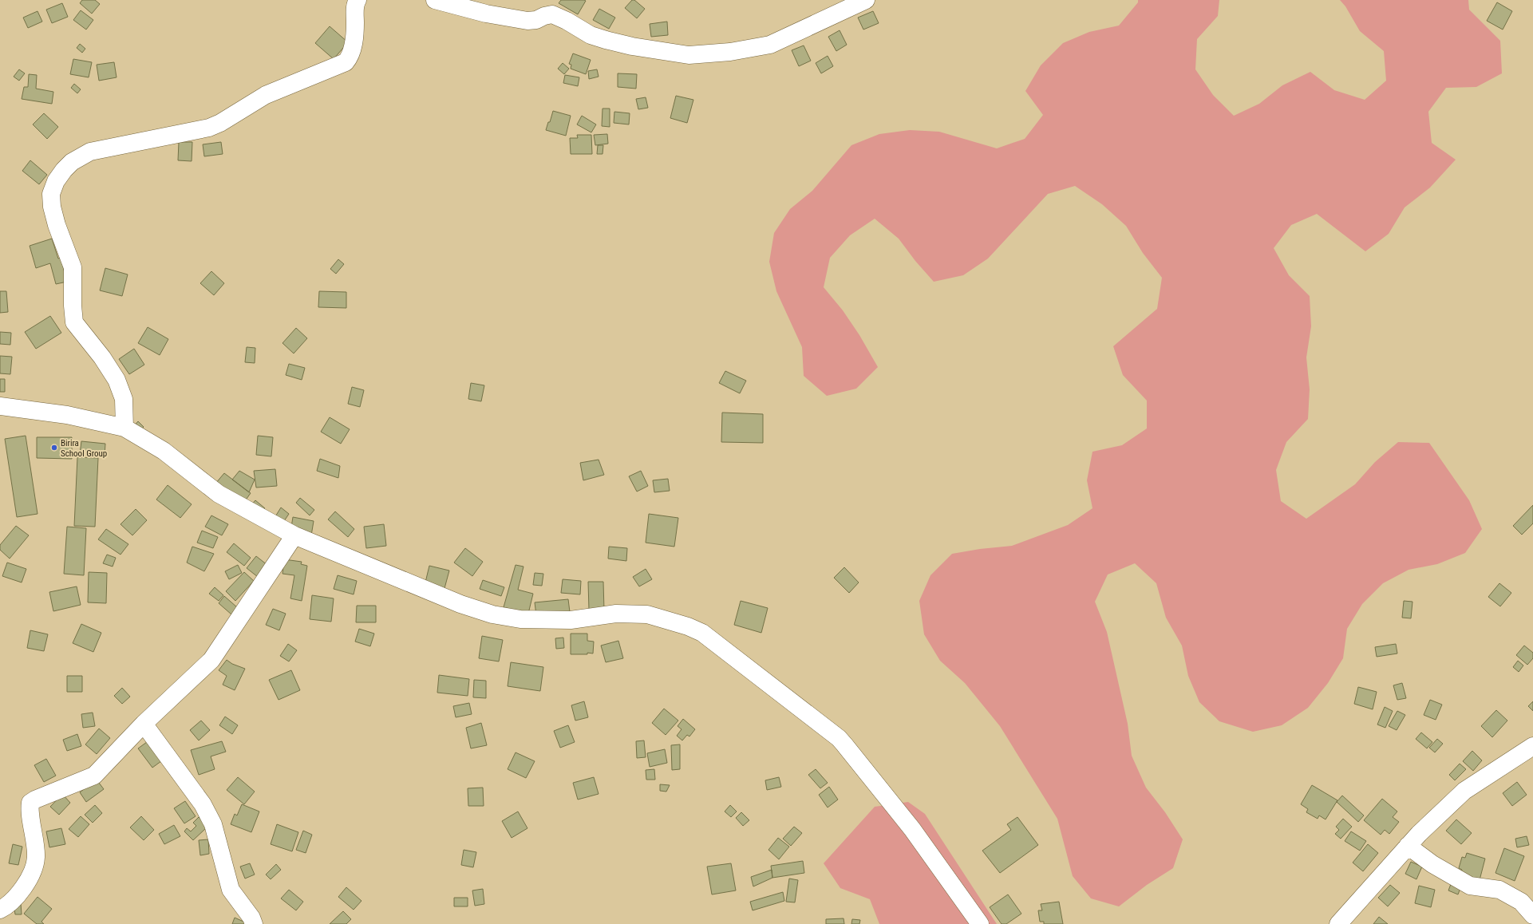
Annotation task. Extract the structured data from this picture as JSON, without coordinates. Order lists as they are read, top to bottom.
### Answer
{
  "places": ["Birira School Group"]
}
